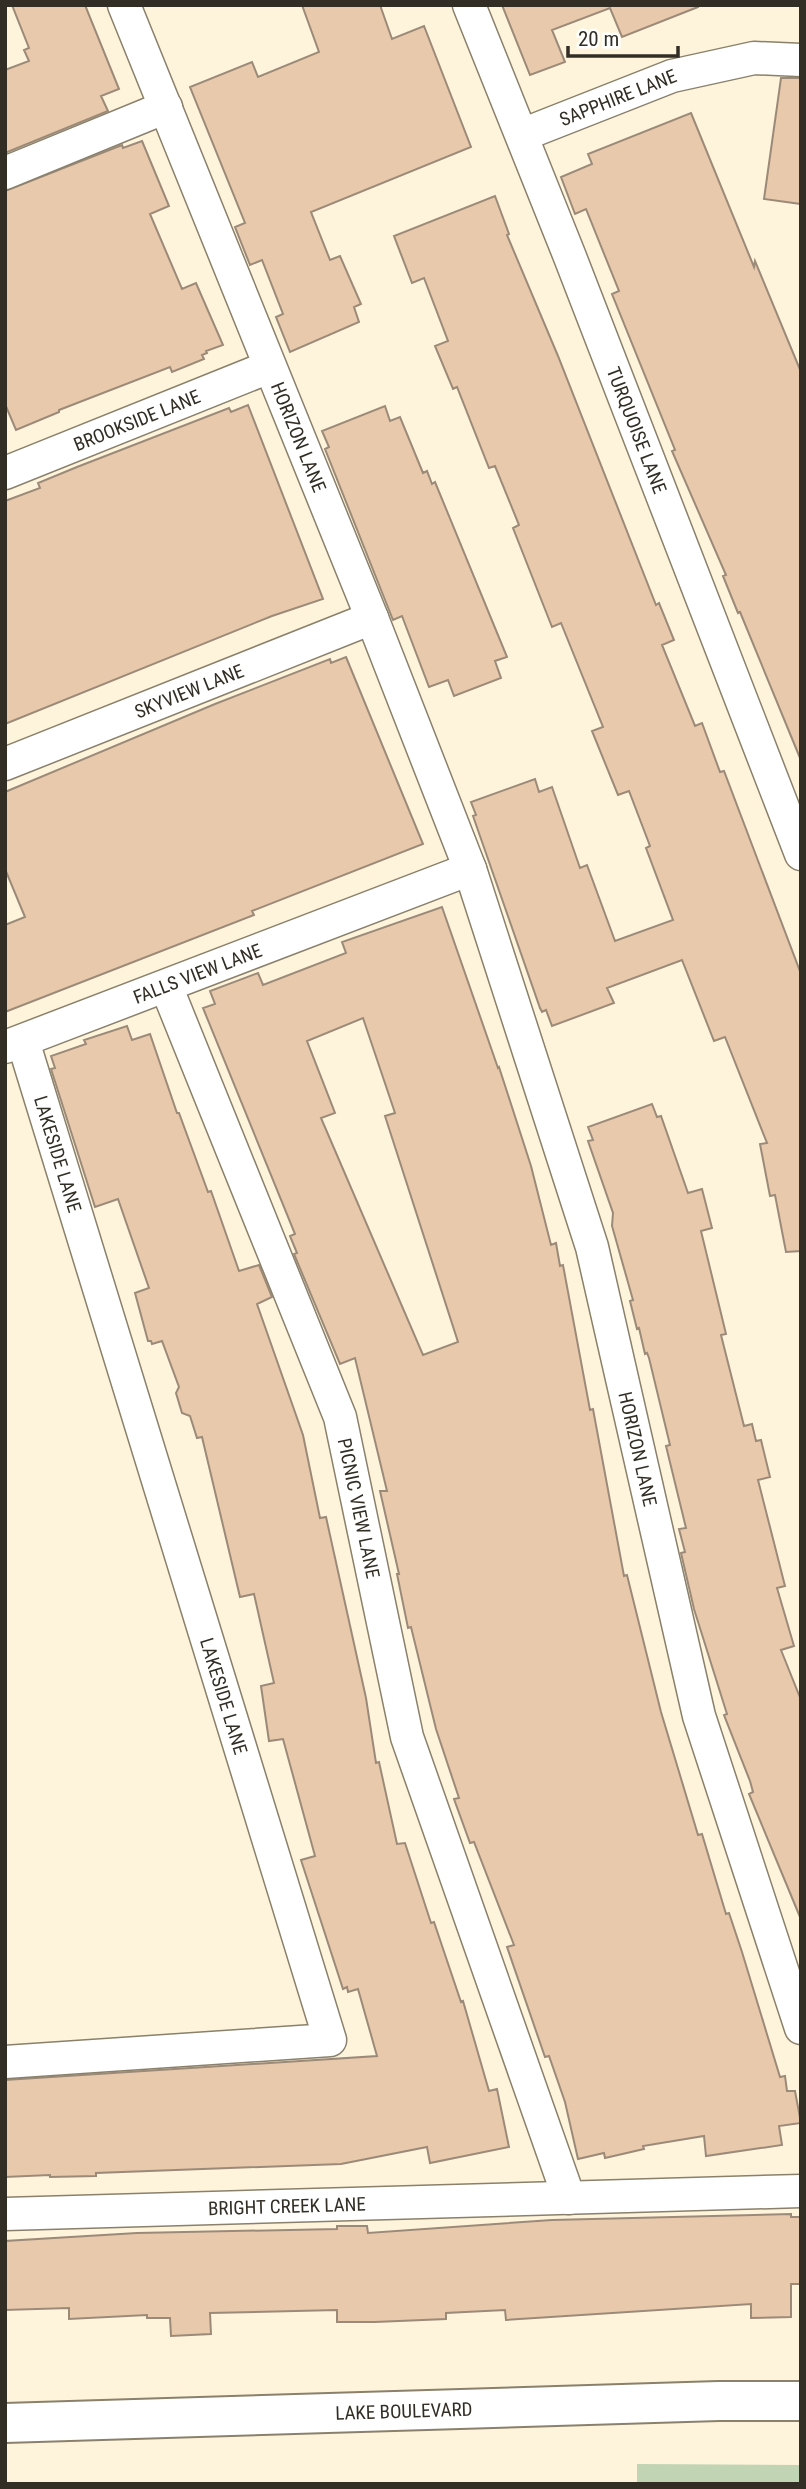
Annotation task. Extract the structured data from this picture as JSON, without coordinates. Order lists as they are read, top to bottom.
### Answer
{
  "streets": {
    "main road": ["LAKE BOULEVARD"],
    "street": [
      "SAPPHIRE LANE",
      "BROOKSIDE LANE",
      "TURQUOISE LANE",
      "HORIZON LANE",
      "SKYVIEW LANE",
      "FALLS VIEW LANE",
      "LAKESIDE LANE",
      "PICNIC VIEW LANE",
      "BRIGHT CREEK LANE"
    ]
  },
  "crossings": [
    ["SAPPHIRE LANE", "TURQUOISE LANE"],
    ["BROOKSIDE LANE", "HORIZON LANE"],
    ["HORIZON LANE", "SKYVIEW LANE"],
    ["HORIZON LANE", "FALLS VIEW LANE"],
    ["FALLS VIEW LANE", "LAKESIDE LANE"],
    ["FALLS VIEW LANE", "PICNIC VIEW LANE"],
    ["PICNIC VIEW LANE", "BRIGHT CREEK LANE"]
  ],
  "scale_bar": "20 m"
}
